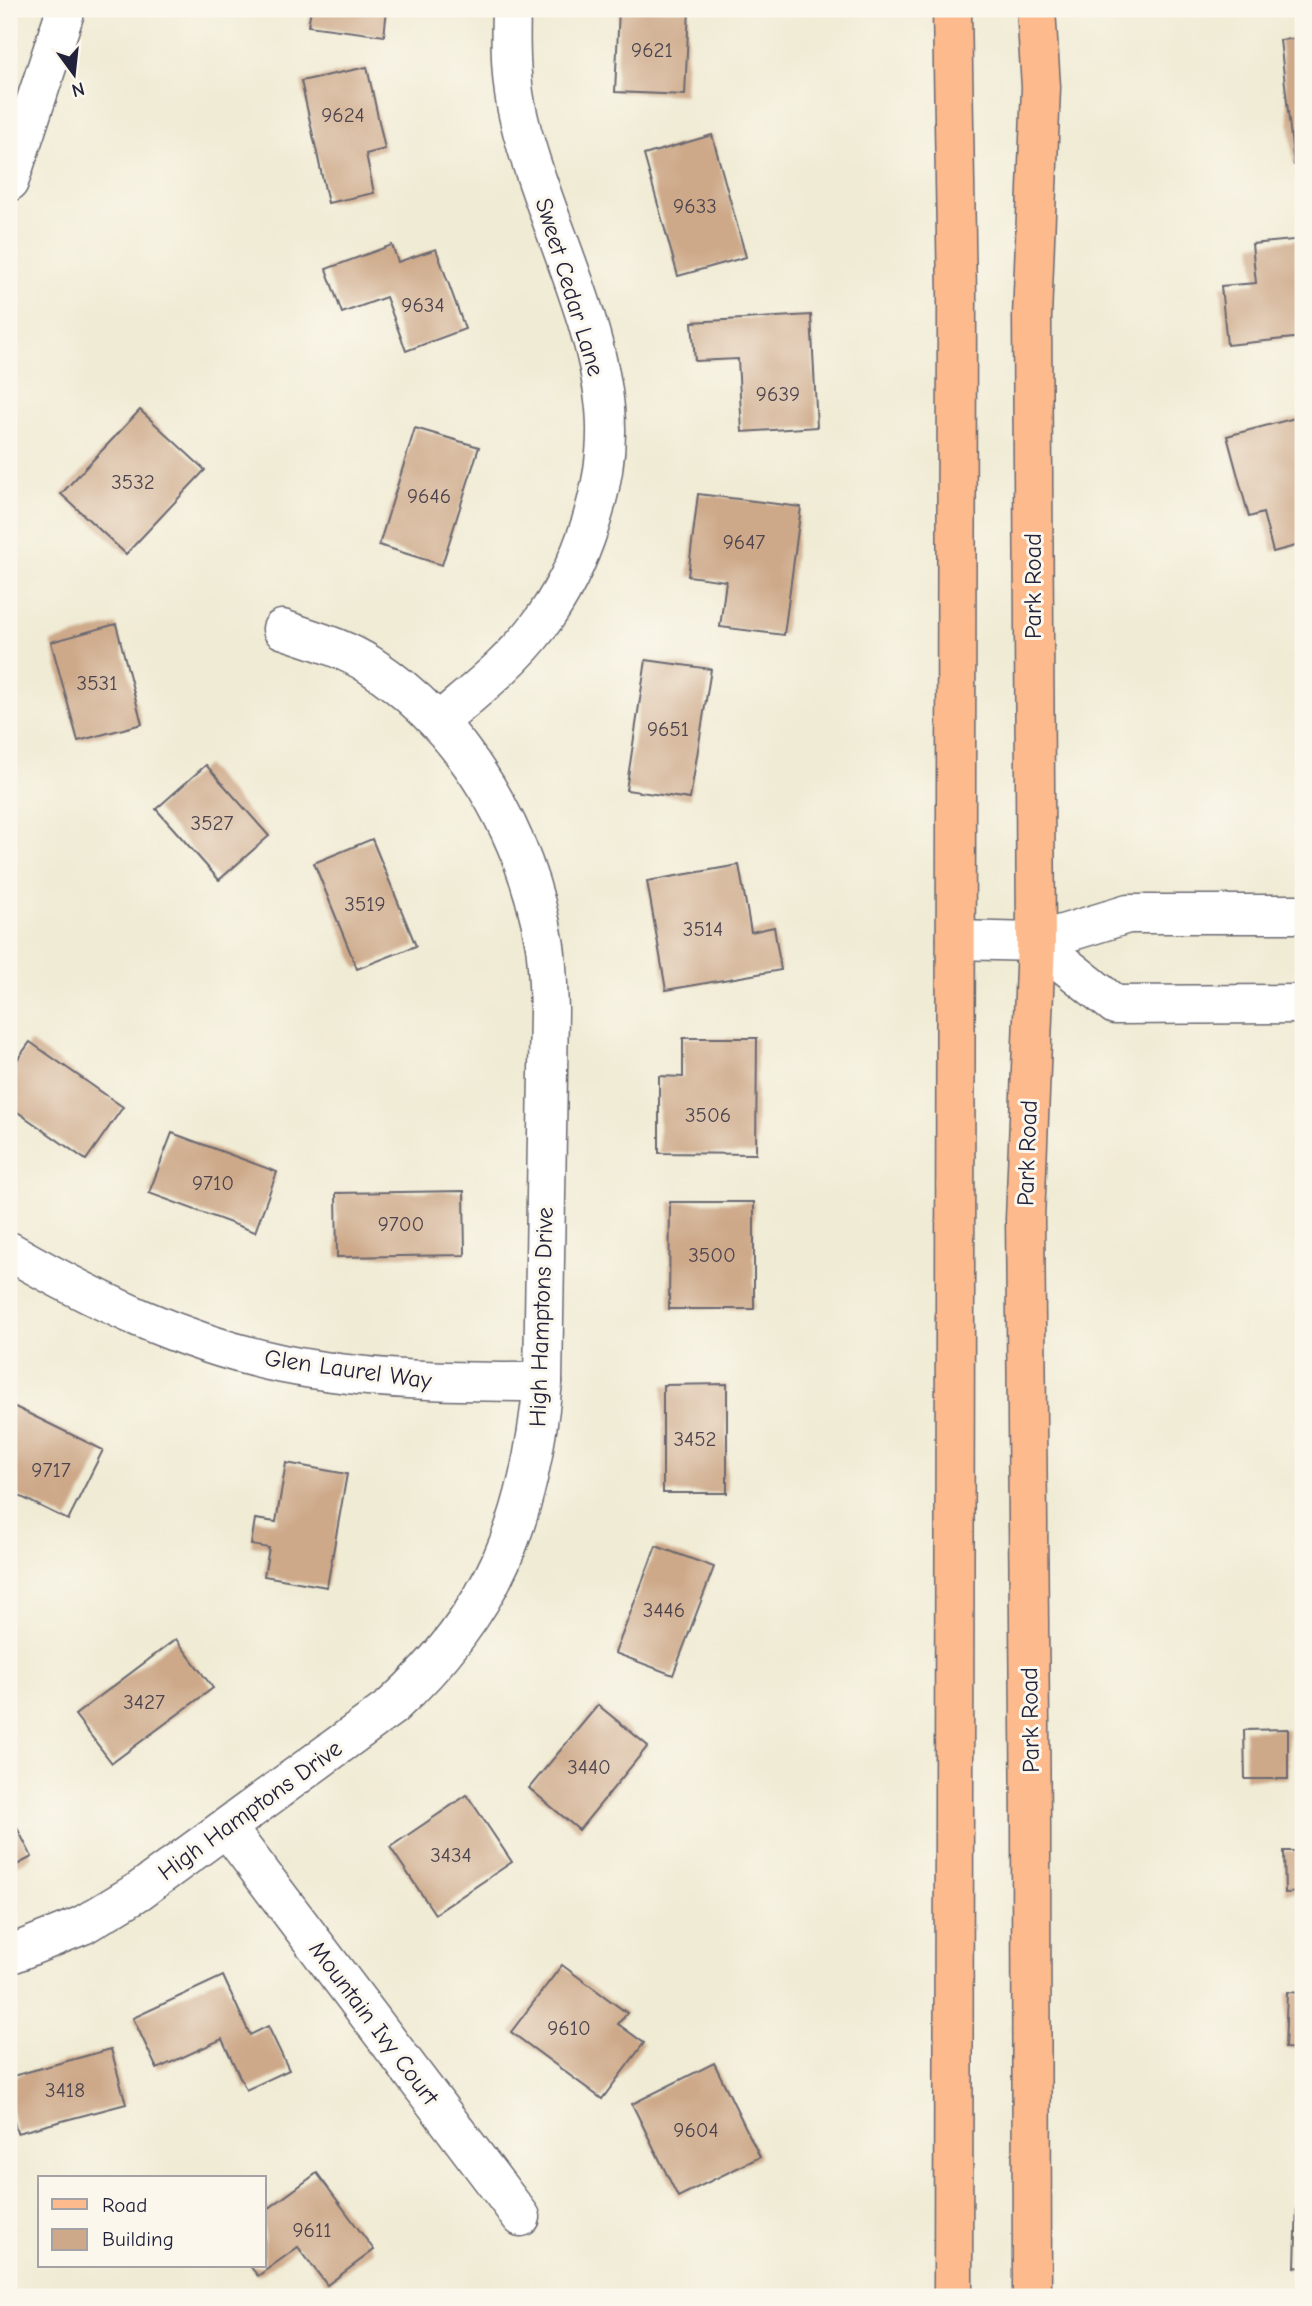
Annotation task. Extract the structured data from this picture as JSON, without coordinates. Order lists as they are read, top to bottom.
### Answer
{
  "streets": {
    "main road": ["Park Road"],
    "street": [
      "Sweet Cedar Lane",
      "High Hamptons Drive",
      "Glen Laurel Way",
      "Mountain Ivy Court"
    ]
  },
  "crossings": [
    ["Sweet Cedar Lane", "High Hamptons Drive"],
    ["High Hamptons Drive", "Glen Laurel Way"],
    ["High Hamptons Drive", "Mountain Ivy Court"]
  ],
  "house_numbers": [
    "9621",
    "9624",
    "9633",
    "9634",
    "9639",
    "3532",
    "9646",
    "9647",
    "3531",
    "9651",
    "3527",
    "3519",
    "3514",
    "3506",
    "9710",
    "9700",
    "3500",
    "3452",
    "9717",
    "3446",
    "3427",
    "3440",
    "3434",
    "9610",
    "3418",
    "9604",
    "9611"
  ],
  "legend": ["Road", "Building"],
  "north": "bottom"
}
